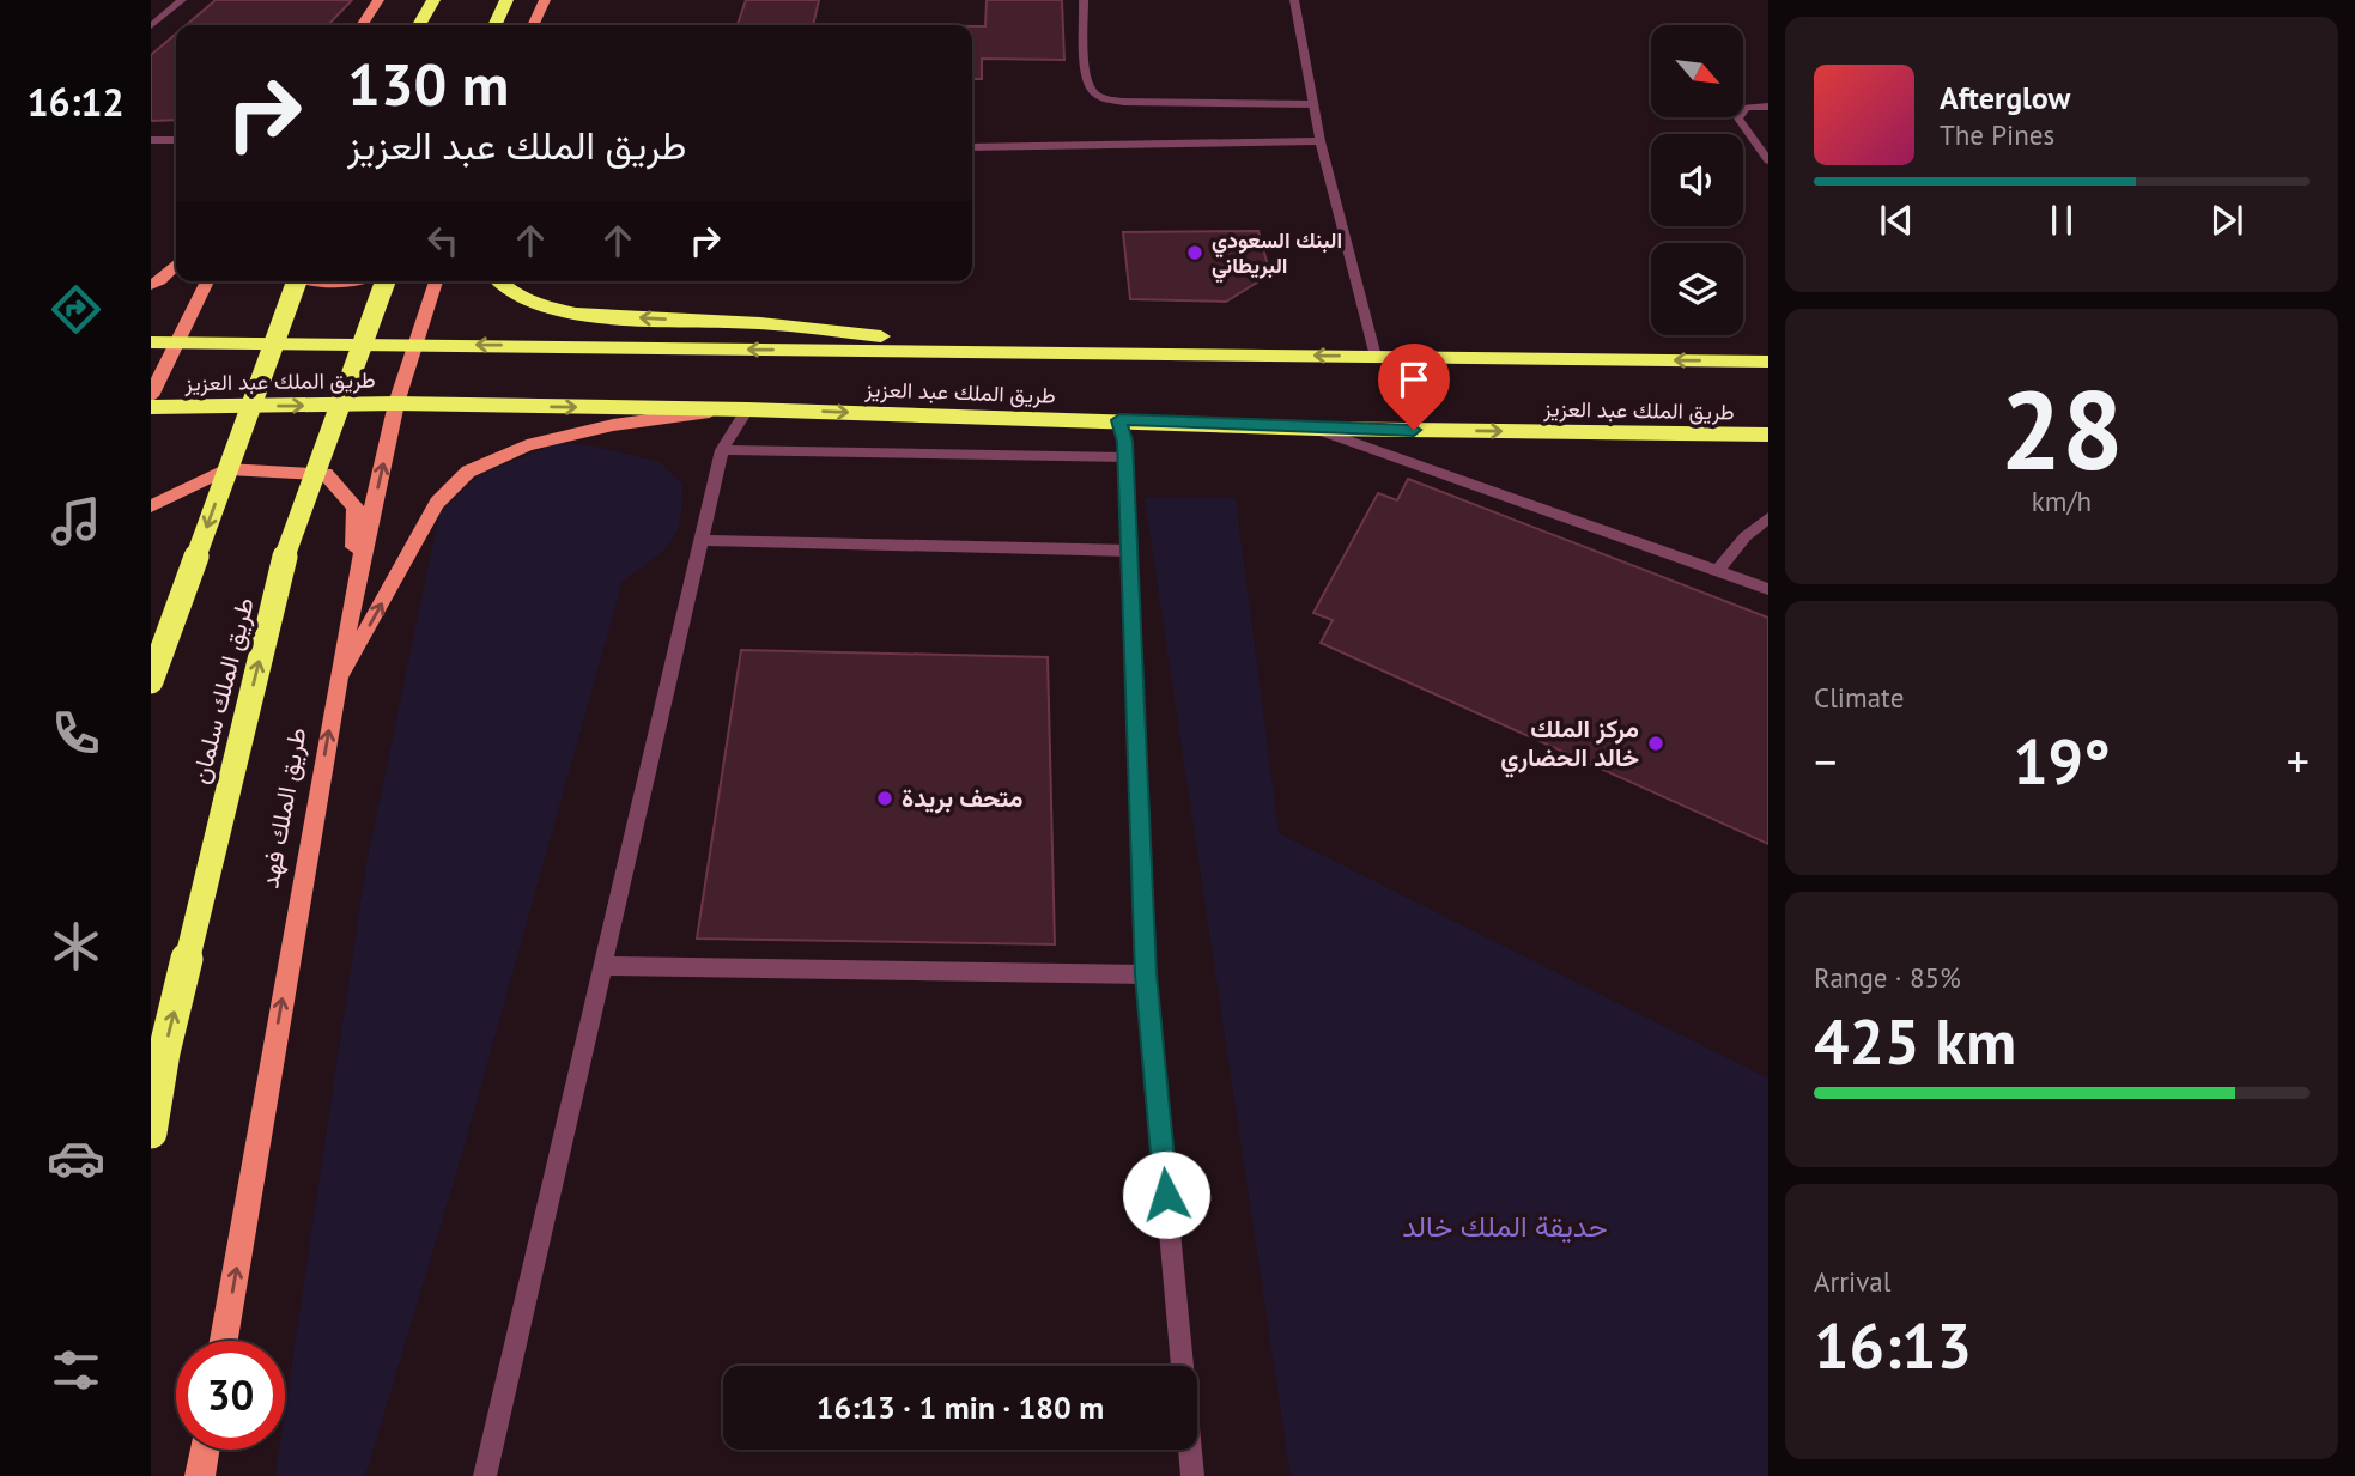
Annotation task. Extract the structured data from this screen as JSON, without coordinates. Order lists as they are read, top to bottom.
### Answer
{
  "streets": {
    "highway": ["طريق الملك عبد العزيز", "طريق الملك سلمان"],
    "main road": ["طريق الملك فهد"]
  },
  "crossings": [
    ["طريق الملك عبد العزيز", "طريق الملك فهد"]
  ],
  "one_way": ["طريق الملك فهد"],
  "parks": ["حديقة الملك خالد"],
  "places": ["البنك السعودي البريطاني", "مركز الملك خالد الحضاري", "متحف بريدة"],
  "north": "bottom right",
  "page": {
    "tabs": "16:12",
    "turn": ["130 m", "طريق الملك عبد العزيز"],
    "song": ["Afterglow", "The Pines"],
    "tile": [
      ["28", "km/h"],
      "Climate",
      ["Range · 85%", "425 km"],
      ["Arrival", "16:13"]
    ],
    "heat": ["−", "19°", "+"],
    "limit": "30",
    "trip": "16:13 · 1 min · 180 m"
  }
}
